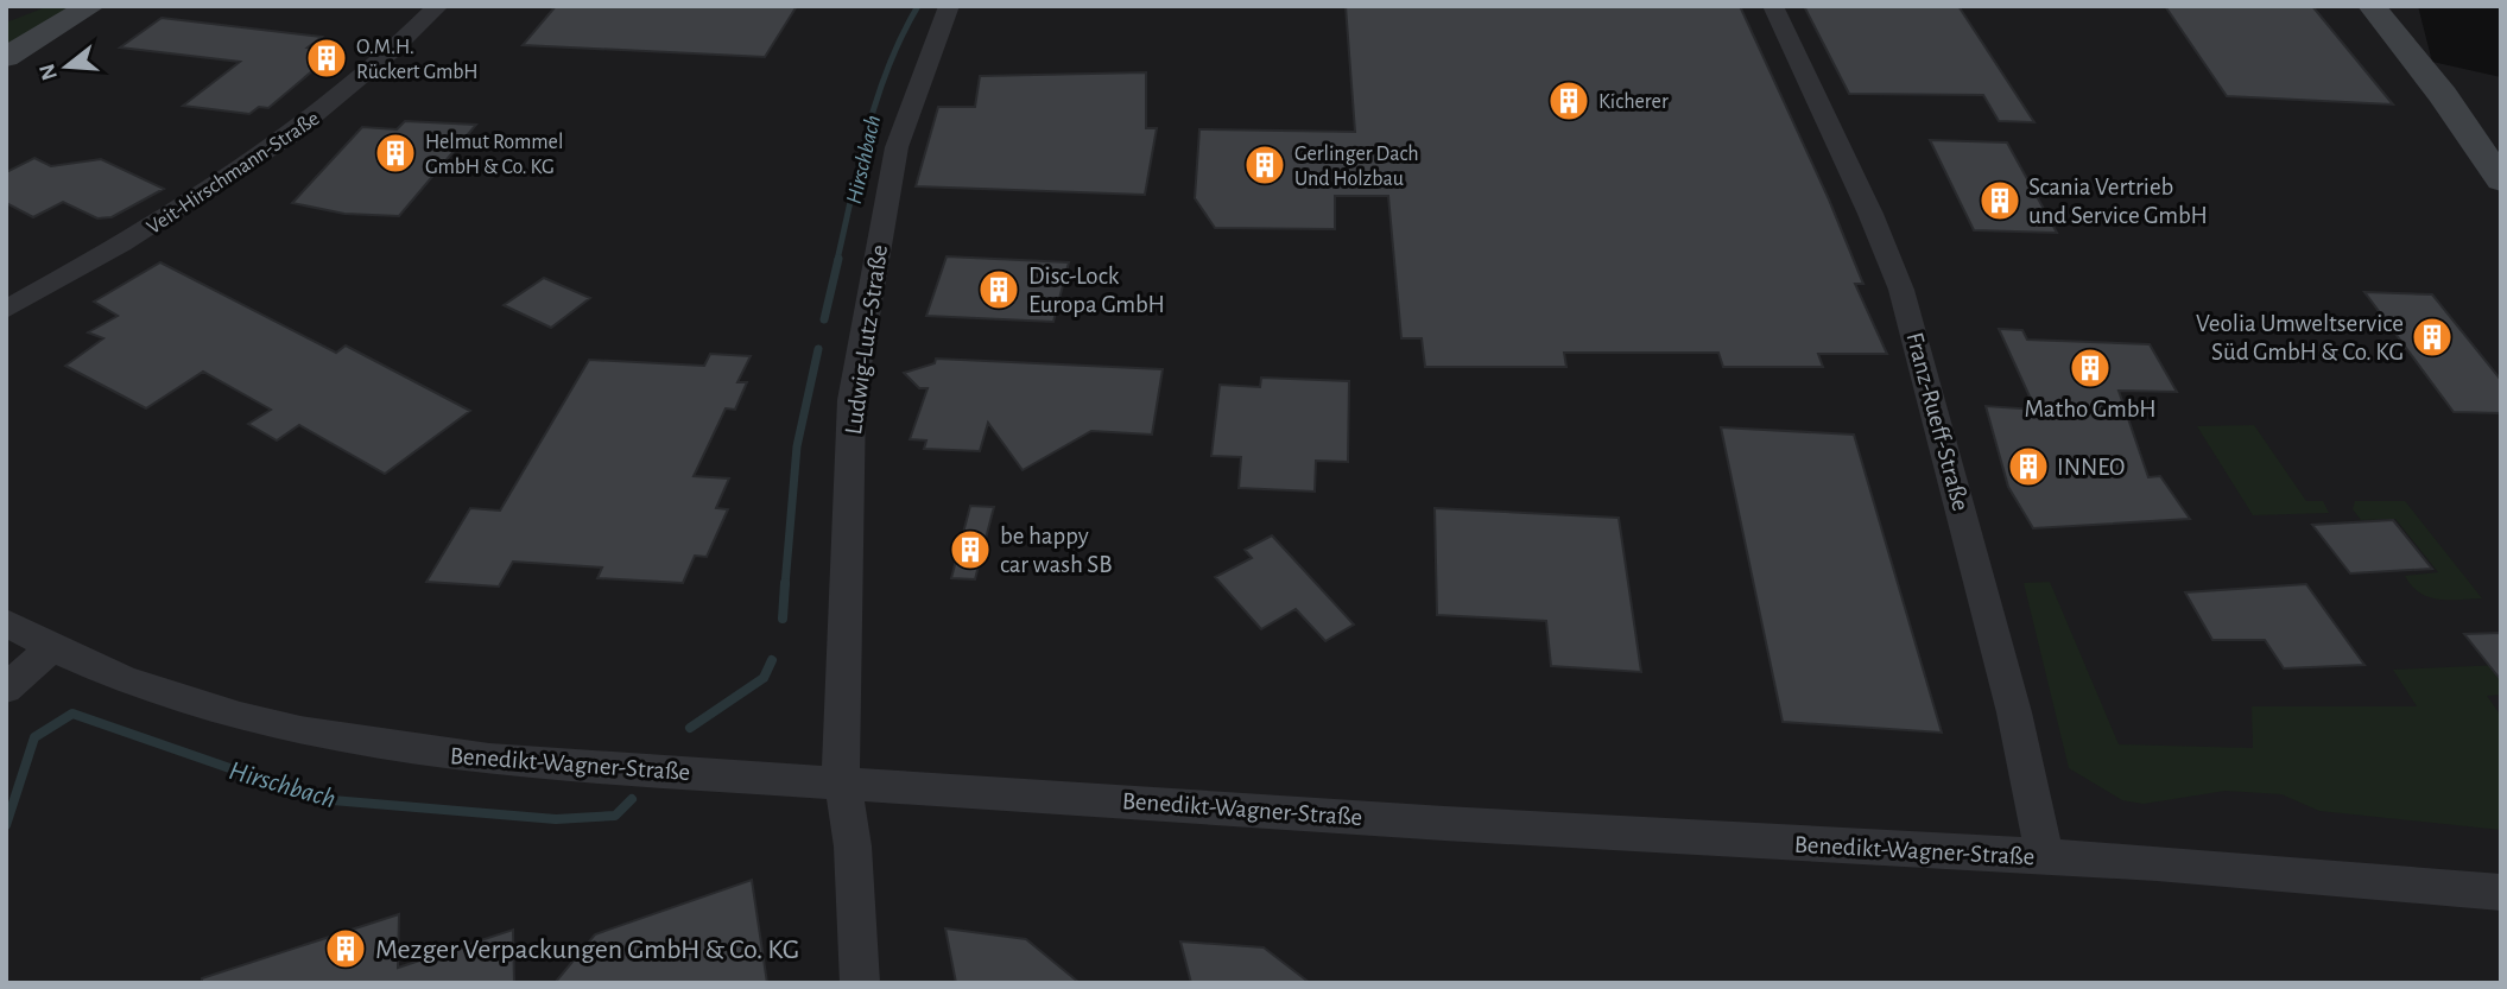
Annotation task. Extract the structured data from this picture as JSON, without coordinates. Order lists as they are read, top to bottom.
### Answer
{
  "streets": {
    "street": [
      "Veit-Hirschmann-Straße",
      "Ludwig-Lutz-Straße",
      "Franz-Rueff-Straße",
      "Benedikt-Wagner-Straße"
    ]
  },
  "crossings": [
    ["Ludwig-Lutz-Straße", "Benedikt-Wagner-Straße"],
    ["Franz-Rueff-Straße", "Benedikt-Wagner-Straße"]
  ],
  "water": ["Hirschbach"],
  "places": {
    "building": [
      "O.M.H. Rückert GmbH",
      "Kicherer",
      "Helmut Rommel GmbH & Co. KG",
      "Gerlinger Dach Und Holzbau",
      "Scania Vertrieb und Service GmbH",
      "Disc-Lock Europa GmbH",
      "Veolia Umweltservice Süd GmbH & Co. KG",
      "Matho GmbH",
      "INNEO",
      "be happy car wash SB",
      "Mezger Verpackungen GmbH & Co. KG"
    ]
  },
  "north": "left"
}
